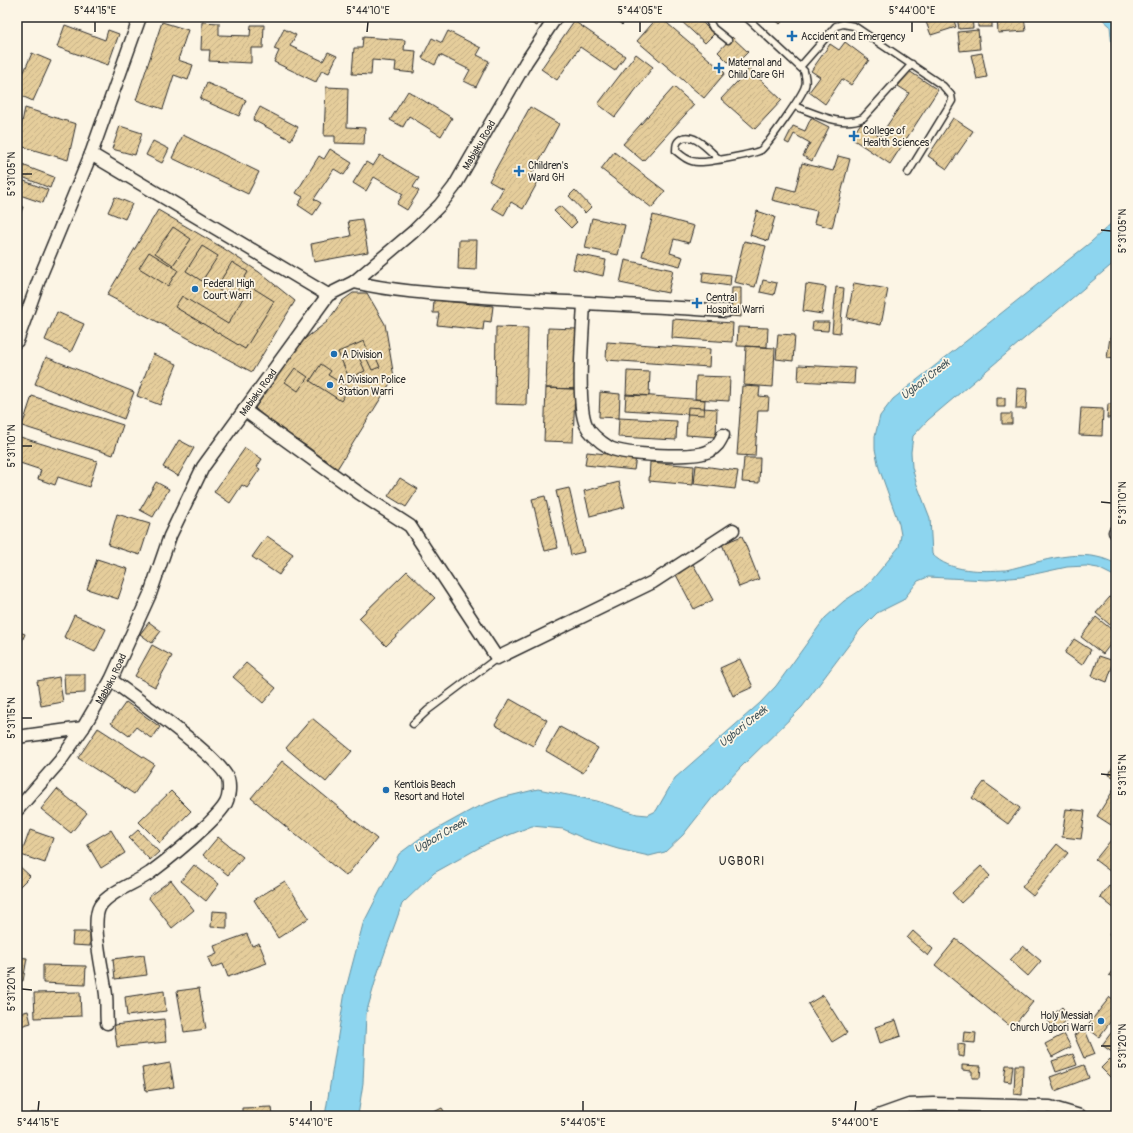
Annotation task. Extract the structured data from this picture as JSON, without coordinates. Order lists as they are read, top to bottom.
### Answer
{
  "streets": {
    "street": ["Mabiaku Road"]
  },
  "districts": ["UGBORI"],
  "water": ["Ugbori Creek"],
  "places": {
    "health": [
      "Accident and Emergency",
      "Maternal and Child Care GH",
      "College of Health Sciences",
      "Children's Ward GH",
      "Central Hospital Warri"
    ],
    "other": [
      "Federal High Court Warri",
      "A Division",
      "A Division Police Station Warri",
      "Kentlois Beach Resort and Hotel",
      "Holy Messiah Church Ugbori Warri"
    ]
  },
  "coordinates": [
    "5°44'15\"E",
    "5°44'10\"E",
    "5°44'05\"E",
    "5°44'00\"E",
    "5°31'05\"N",
    "5°31'10\"N",
    "5°31'15\"N",
    "5°31'20\"N"
  ]
}
